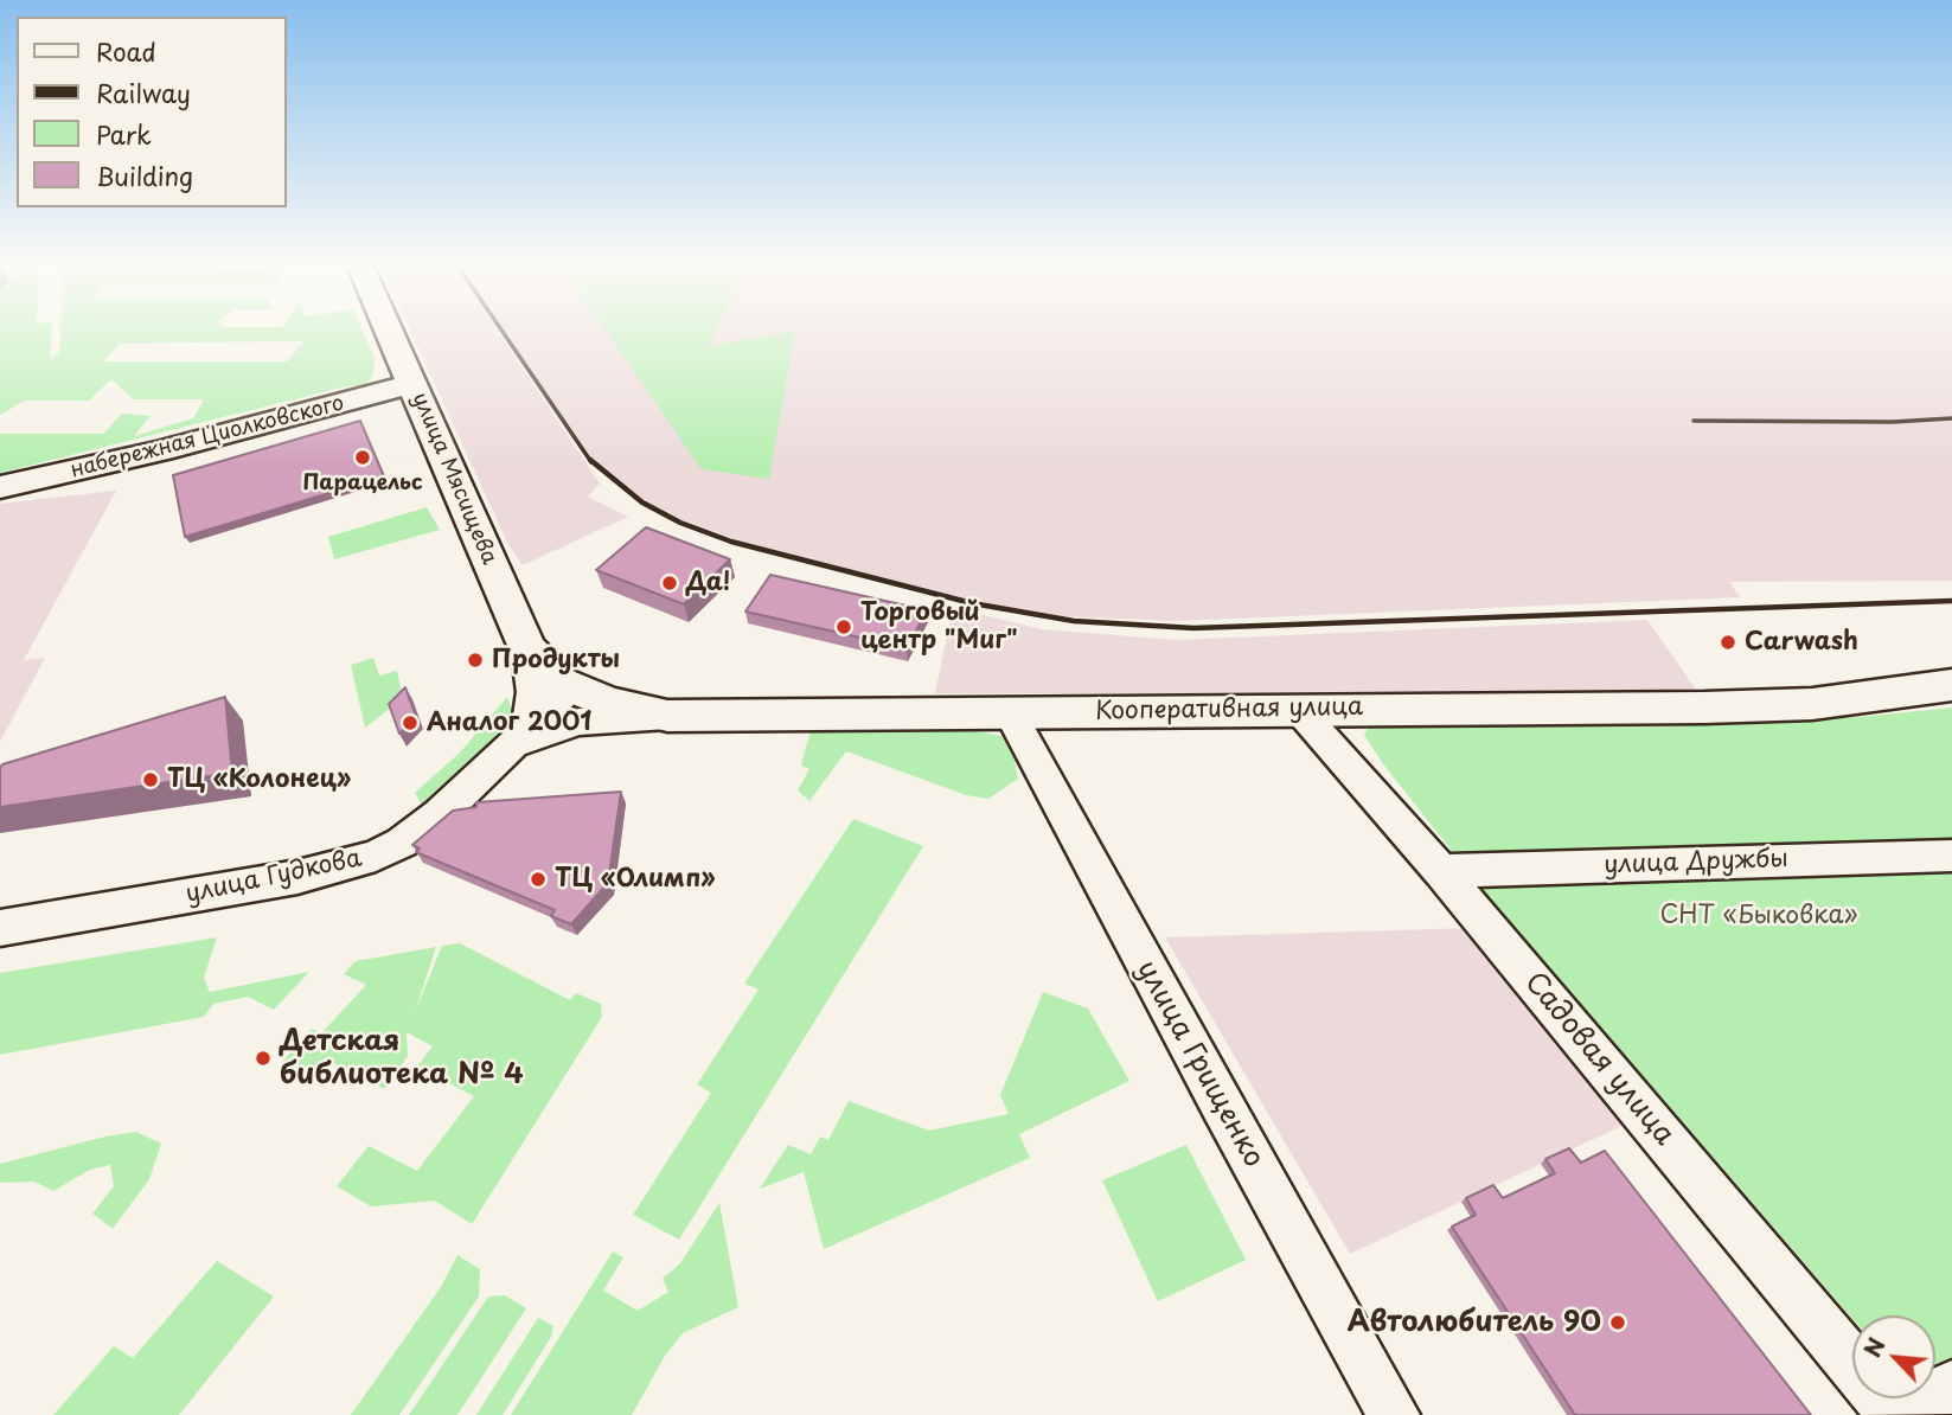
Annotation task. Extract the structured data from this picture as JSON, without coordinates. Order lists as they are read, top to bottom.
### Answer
{
  "streets": {
    "main road": ["набережная Циолковского", "улица Мясищева", "Кооперативная улица"],
    "street": [
      "улица Дружбы",
      "улица Гудкова",
      "Садовая улица",
      "улица Грищенко"
    ]
  },
  "crossings": [
    ["набережная Циолковского", "улица Мясищева"],
    ["улица Мясищева", "Кооперативная улица"],
    ["улица Мясищева", "улица Гудкова"],
    ["Кооперативная улица", "улица Гудкова"],
    ["Кооперативная улица", "Садовая улица"],
    ["Кооперативная улица", "улица Грищенко"],
    ["улица Дружбы", "Садовая улица"]
  ],
  "parks": ["СНТ «Быковка»"],
  "places": [
    "Парацельс",
    "Да!",
    "Торговый центр \"Миг\"",
    "Carwash",
    "Продукты",
    "Аналог 2001",
    "ТЦ «Колонец»",
    "ТЦ «Олимп»",
    "Детская библиотека № 4",
    "Автолюбитель 90"
  ],
  "legend": [
    "Road",
    "Railway",
    "Park",
    "Building"
  ],
  "north": "top left"
}
